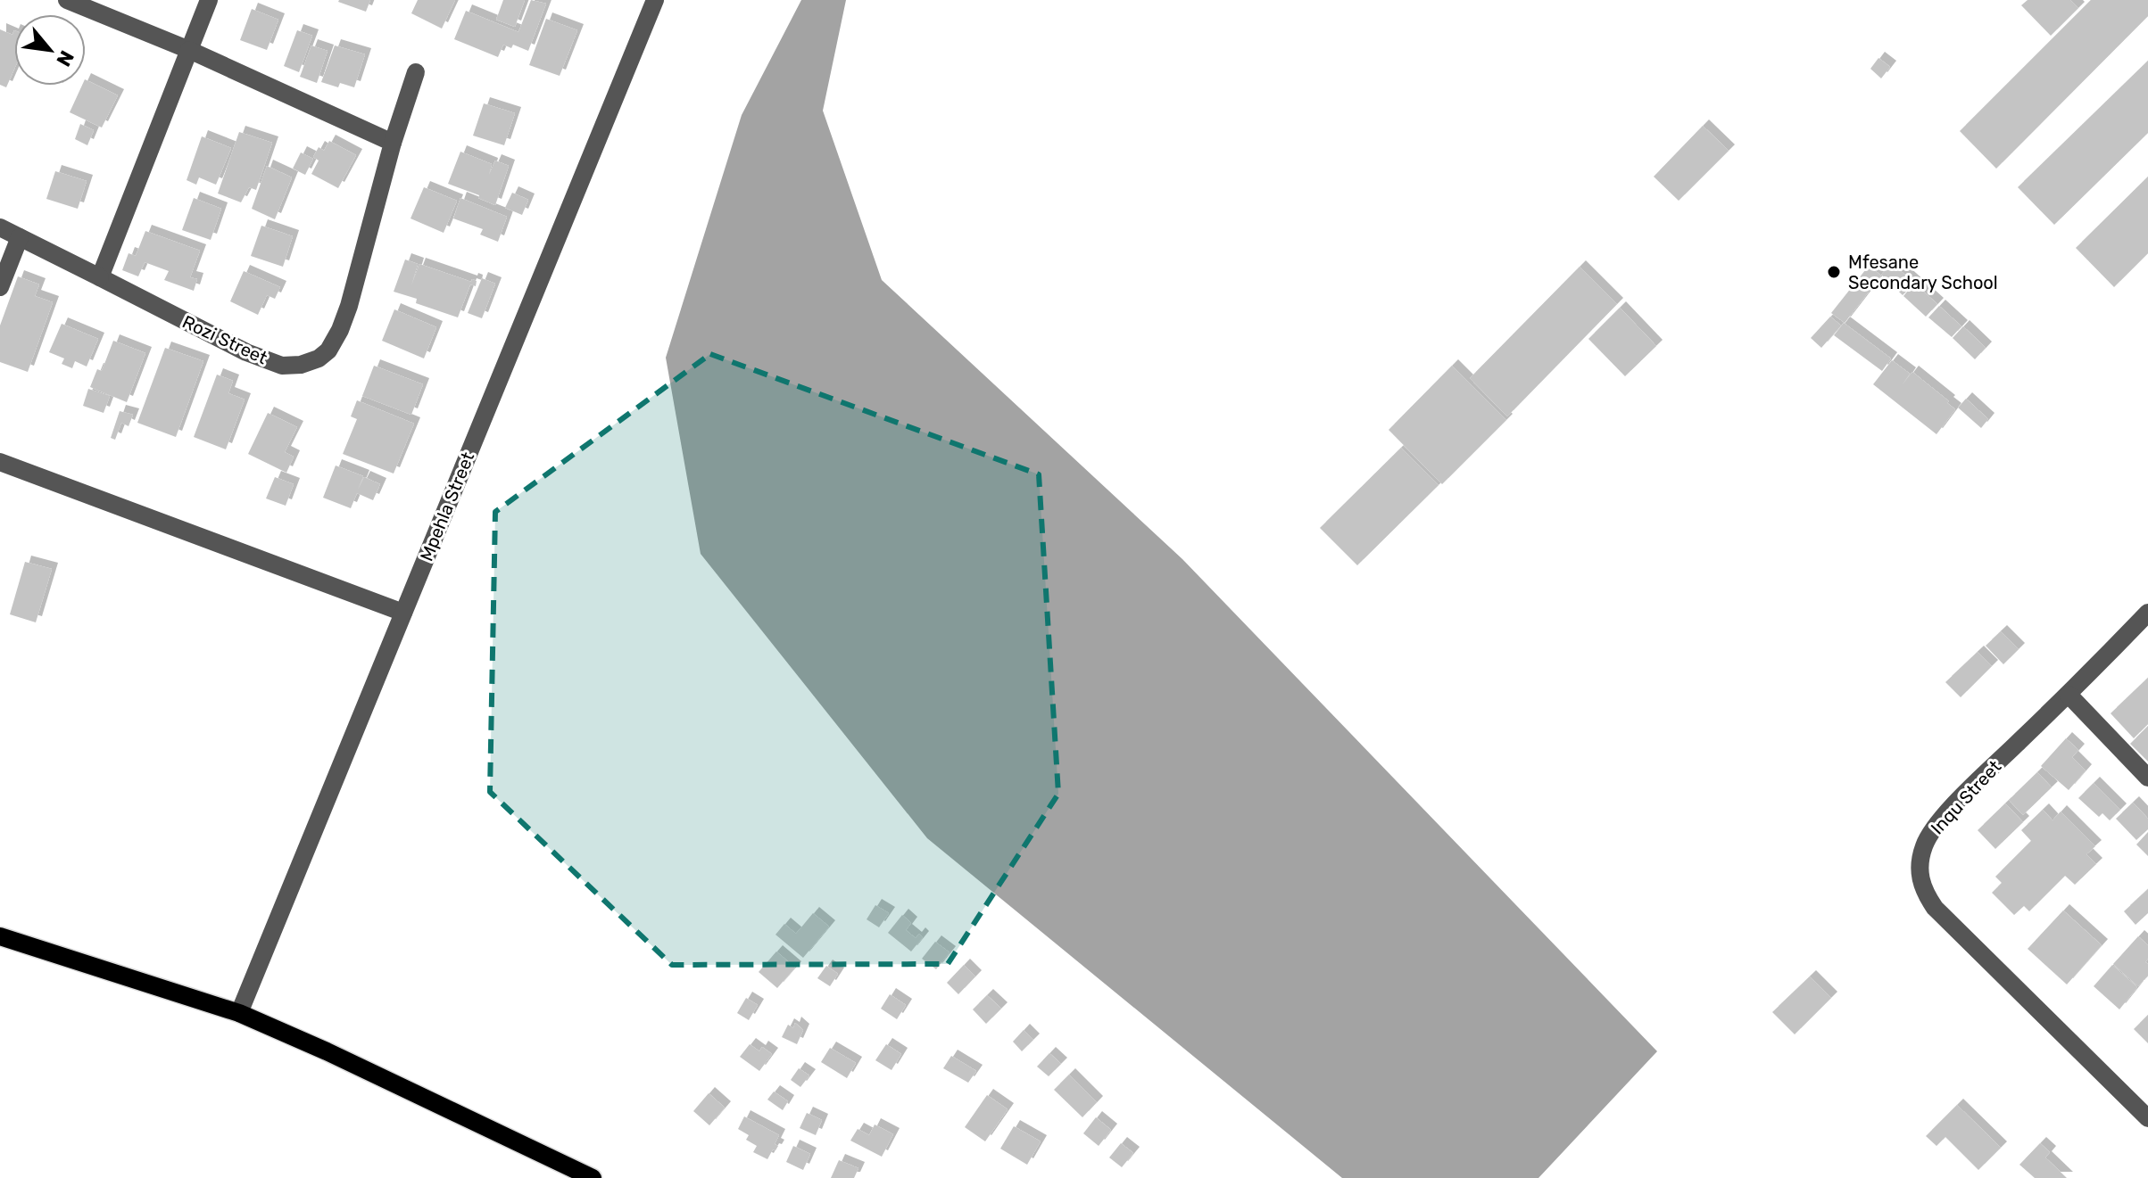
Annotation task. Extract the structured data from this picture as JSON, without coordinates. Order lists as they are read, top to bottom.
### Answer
{
  "streets": {
    "street": ["Rozi Street", "Mpehla Street", "Inqu Street"]
  },
  "places": ["Mfesane Secondary School"],
  "north": "bottom right"
}
